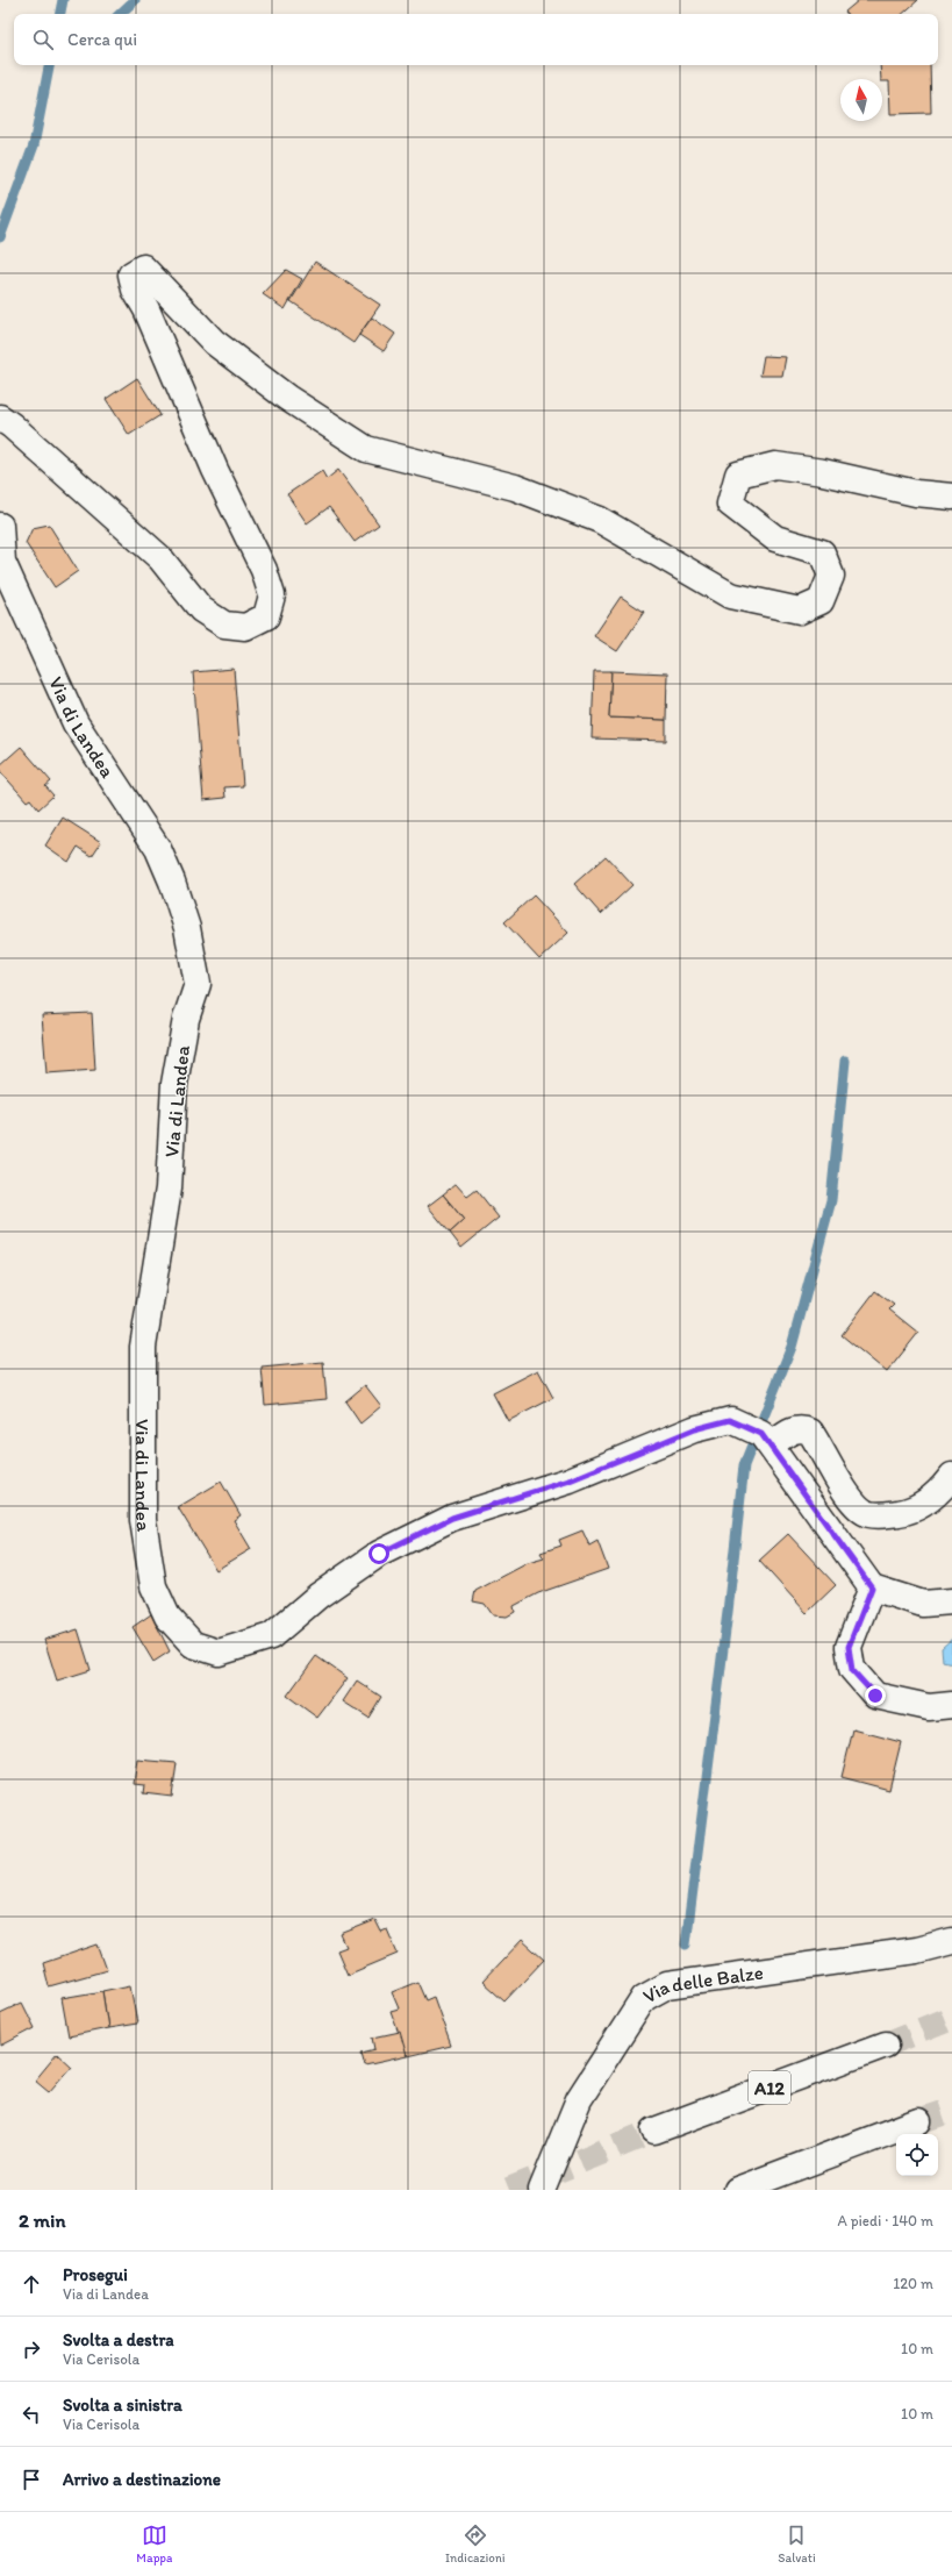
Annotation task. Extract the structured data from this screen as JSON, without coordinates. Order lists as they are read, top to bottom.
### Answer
{
  "streets": {
    "main road": ["Via di Landea", "Via delle Balze", "A12"]
  },
  "north": "top",
  "page": {
    "search": "Cerca qui",
    "heading": ["2 min", "A piedi · 140 m"],
    "list": [
      ["Prosegui", "Via di Landea", "120 m"],
      ["Svolta a destra", "Via Cerisola", "10 m"],
      ["Svolta a sinistra", "Via Cerisola", "10 m"],
      "Arrivo a destinazione"
    ],
    "nav": ["Mappa", "Indicazioni", "Salvati"]
  }
}
